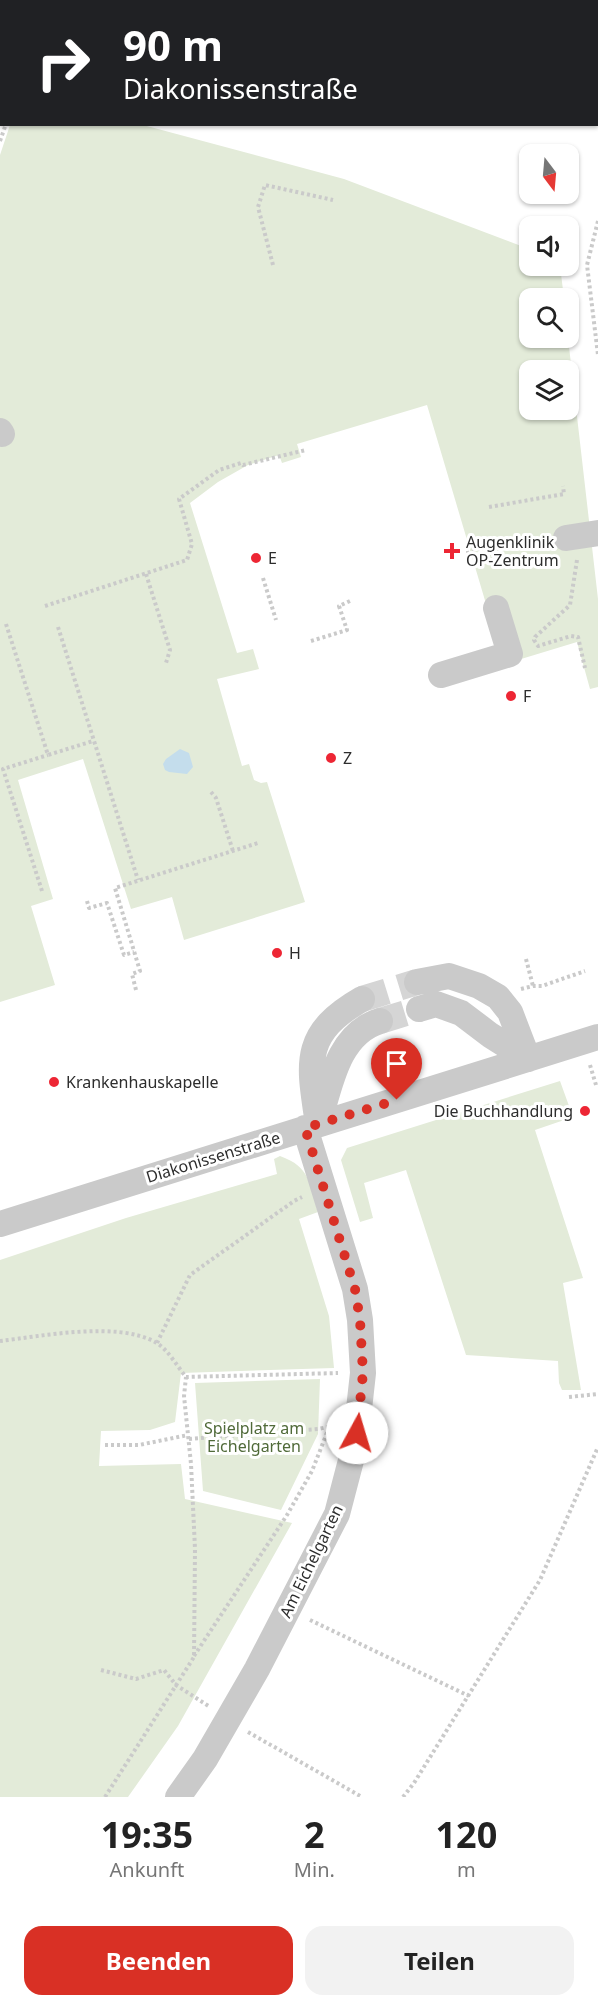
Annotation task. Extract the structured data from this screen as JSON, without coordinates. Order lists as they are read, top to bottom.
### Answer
{
  "streets": {
    "street": ["Diakonissenstraße", "Am Eichelgarten"]
  },
  "crossings": [
    ["Diakonissenstraße", "Am Eichelgarten"]
  ],
  "parks": ["Spielplatz am Eichelgarten"],
  "places": {
    "health": ["Augenklinik OP-Zentrum"],
    "other": [
      "E",
      "F",
      "Z",
      "H",
      "Krankenhauskapelle",
      "Die Buchhandlung"
    ]
  },
  "north": "bottom",
  "page": {
    "turn": ["90 m", "Diakonissenstraße"],
    "eta": [
      "19:35",
      "Ankunft",
      "2",
      "Min.",
      "120",
      "m"
    ],
    "buttons": ["Beenden", "Teilen"]
  }
}
